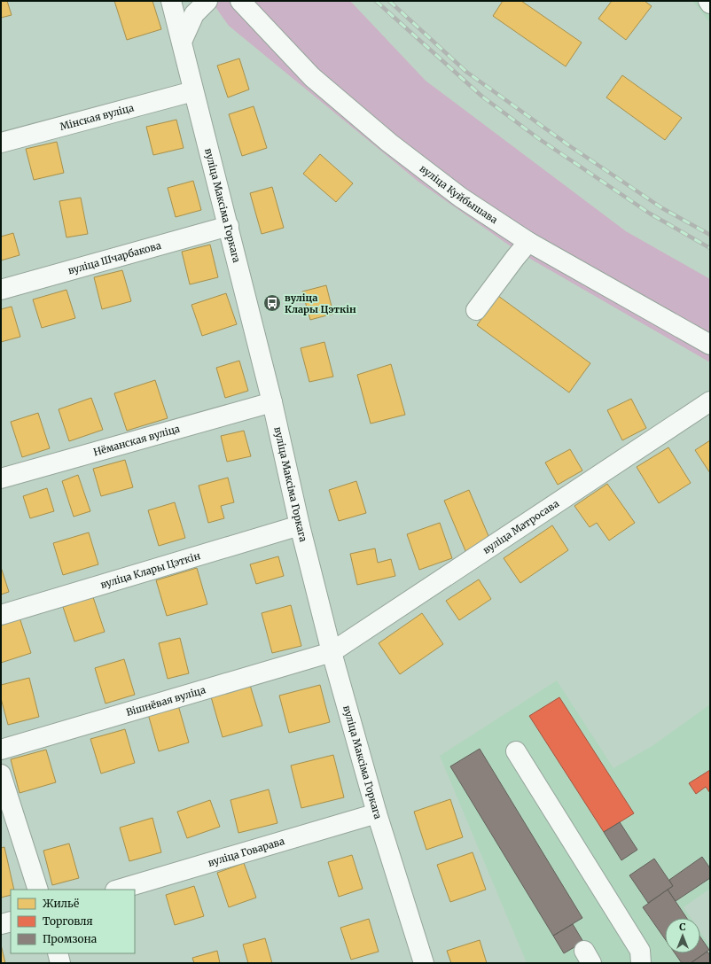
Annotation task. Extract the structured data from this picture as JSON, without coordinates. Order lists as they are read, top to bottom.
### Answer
{
  "streets": {
    "street": [
      "Мінская вуліца",
      "вуліца Куйбышава",
      "вуліца Максіма Горкага",
      "вуліца Шчарбакова",
      "Нёманская вуліца",
      "вуліца Матросава",
      "вуліца Клары Цэткін",
      "Вішнёвая вуліца",
      "вуліца Говарава"
    ]
  },
  "crossings": [
    ["Мінская вуліца", "вуліца Максіма Горкага"],
    ["вуліца Максіма Горкага", "вуліца Шчарбакова"],
    ["вуліца Максіма Горкага", "Нёманская вуліца"],
    ["вуліца Максіма Горкага", "вуліца Матросава"],
    ["вуліца Максіма Горкага", "вуліца Клары Цэткін"],
    ["вуліца Максіма Горкага", "Вішнёвая вуліца"],
    ["вуліца Максіма Горкага", "вуліца Говарава"],
    ["вуліца Матросава", "Вішнёвая вуліца"]
  ],
  "places": {
    "bus stop": ["вуліца Клары Цэткін"]
  },
  "legend": ["Жильё", "Торговля", "Промзона"],
  "north": "top"
}
